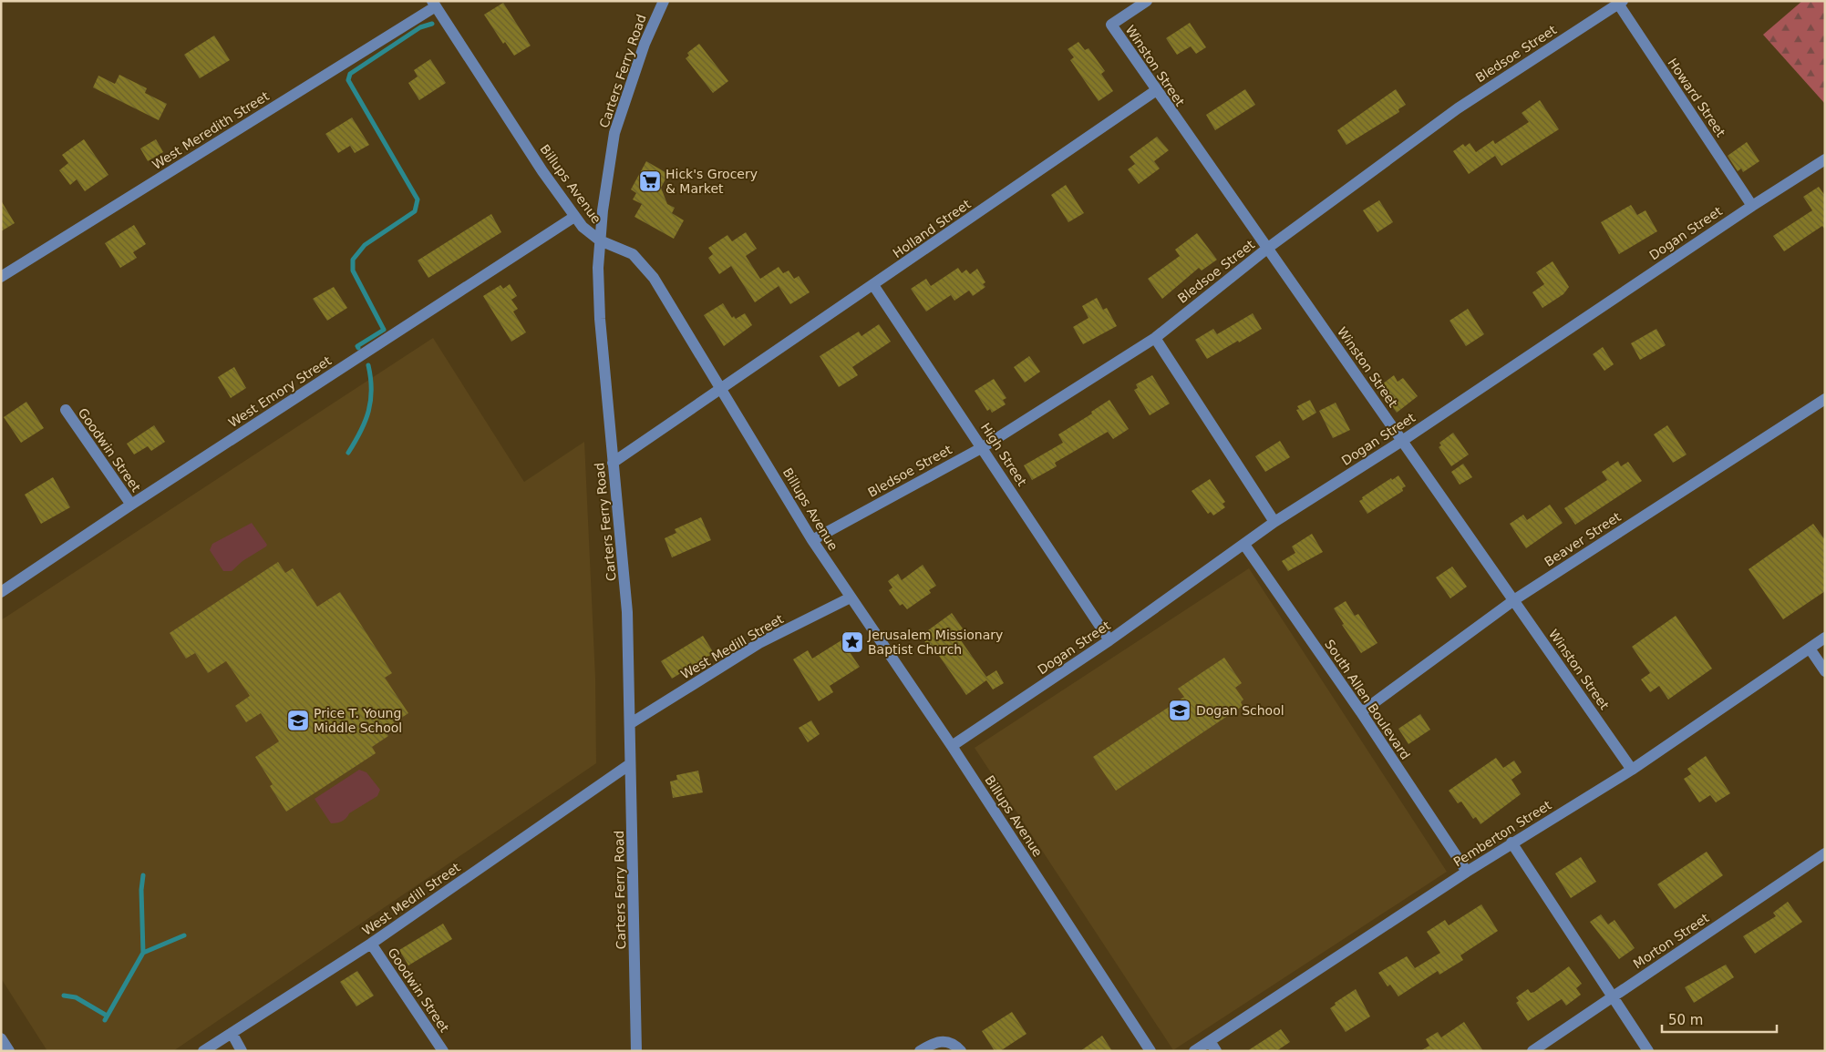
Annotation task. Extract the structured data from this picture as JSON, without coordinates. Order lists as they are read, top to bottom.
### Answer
{
  "streets": {
    "street": [
      "Bledsoe Street",
      "Winston Street",
      "Carters Ferry Road",
      "Howard Street",
      "West Meredith Street",
      "Billups Avenue",
      "Holland Street",
      "Dogan Street",
      "West Emory Street",
      "Goodwin Street",
      "High Street",
      "Beaver Street",
      "West Medill Street",
      "South Allen Boulevard",
      "Pemberton Street",
      "Morton Street"
    ]
  },
  "crossings": [
    ["Bledsoe Street", "Winston Street"],
    ["Bledsoe Street", "Howard Street"],
    ["Bledsoe Street", "Billups Avenue"],
    ["Bledsoe Street", "High Street"],
    ["Winston Street", "Holland Street"],
    ["Winston Street", "Dogan Street"],
    ["Winston Street", "Beaver Street"],
    ["Winston Street", "Pemberton Street"],
    ["Carters Ferry Road", "Billups Avenue"],
    ["Carters Ferry Road", "Holland Street"],
    ["Carters Ferry Road", "West Medill Street"],
    ["Howard Street", "Dogan Street"],
    ["West Meredith Street", "Billups Avenue"],
    ["Billups Avenue", "Holland Street"],
    ["Billups Avenue", "Dogan Street"],
    ["Billups Avenue", "West Emory Street"],
    ["Billups Avenue", "West Medill Street"],
    ["Holland Street", "High Street"],
    ["Dogan Street", "High Street"],
    ["Dogan Street", "South Allen Boulevard"],
    ["West Emory Street", "Goodwin Street"],
    ["Goodwin Street", "West Medill Street"],
    ["Beaver Street", "South Allen Boulevard"],
    ["South Allen Boulevard", "Pemberton Street"]
  ],
  "places": {
    "supermarket": ["Hick's Grocery & Market"],
    "place": ["Jerusalem Missionary Baptist Church"],
    "school or university": ["Dogan School", "Price T. Young Middle School"]
  },
  "scale_bar": "50 m"
}
